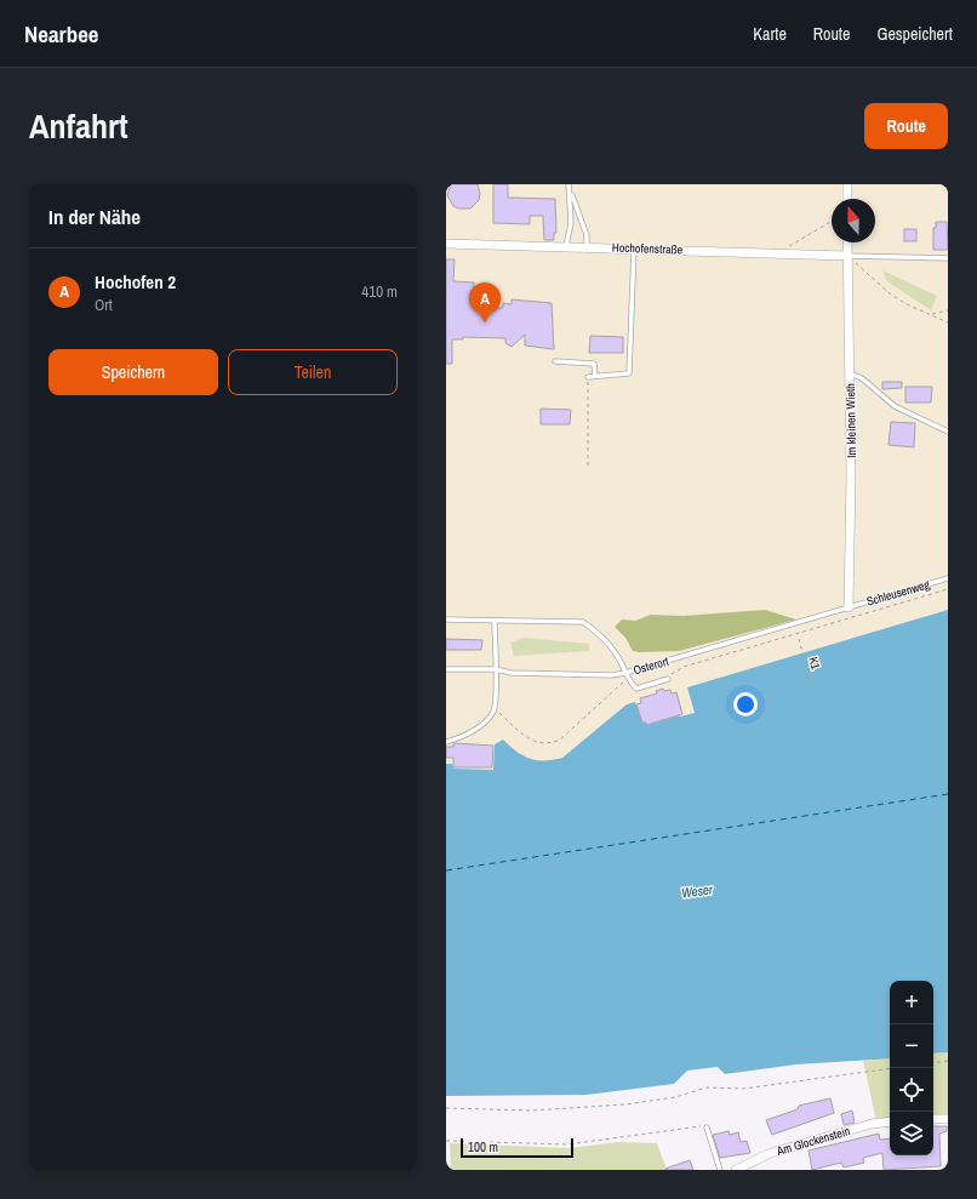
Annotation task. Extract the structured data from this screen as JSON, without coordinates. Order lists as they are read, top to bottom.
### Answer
{
  "streets": {
    "street": ["Hochofenstraße", "Im kleinen Wieth", "Am Glockenstein"],
    "lane": ["Schleusenweg", "Osterort"],
    "path": ["K1"]
  },
  "crossings": [
    ["Hochofenstraße", "Im kleinen Wieth"],
    ["Im kleinen Wieth", "Schleusenweg"],
    ["Im kleinen Wieth", "Osterort"],
    ["Schleusenweg", "Osterort"]
  ],
  "water": ["Weser"],
  "scale_bar": "100 m",
  "north": "top",
  "page": {
    "header": "Nearbee",
    "nav": ["Karte", "Route", "Gespeichert"],
    "title": "Anfahrt",
    "buttons": [
      "Route",
      ["Speichern", "Teilen"]
    ],
    "heading": "In der Nähe",
    "list": [
      {
        "mark": "A",
        "name": "Hochofen 2",
        "note": "Ort",
        "value": "410 m"
      }
    ],
    "pins": "A",
    "map_buttons": ["+", "−"],
    "scale": "100 m"
  }
}
